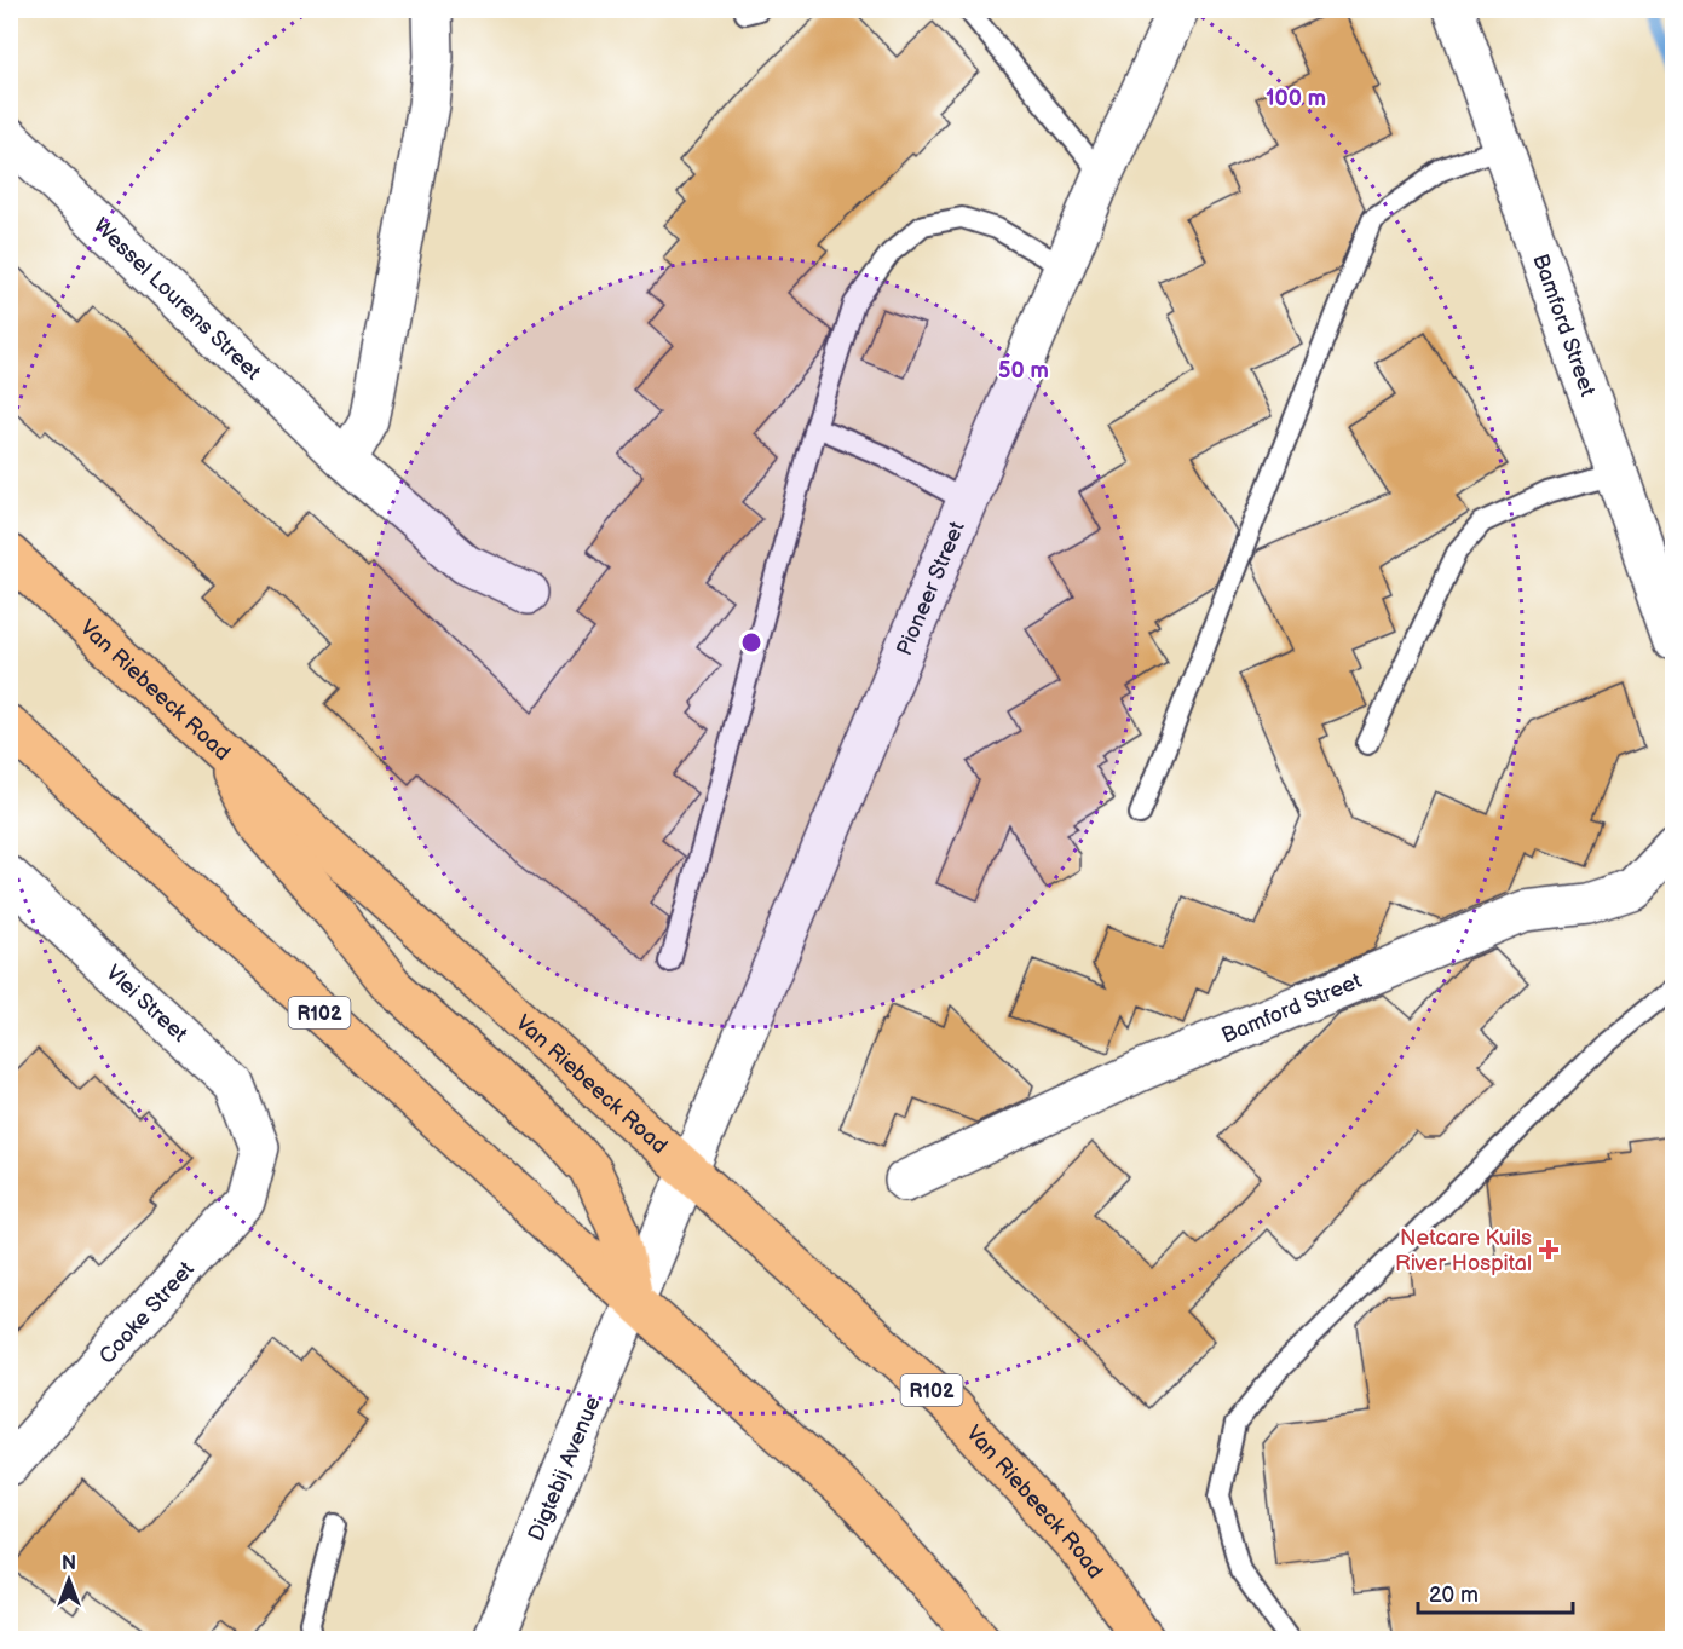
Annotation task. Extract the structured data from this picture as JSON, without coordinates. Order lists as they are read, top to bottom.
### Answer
{
  "streets": {
    "main road": ["Van Riebeeck Road", "R102"],
    "street": [
      "Wessel Lourens Street",
      "Bamford Street",
      "Pioneer Street",
      "Vlei Street",
      "Cooke Street",
      "Digtebij Avenue"
    ]
  },
  "crossings": [
    ["Pioneer Street", "Van Riebeeck Road"],
    ["Pioneer Street", "R102"],
    ["Pioneer Street", "Digtebij Avenue"],
    ["Vlei Street", "Cooke Street"],
    ["R102", "Digtebij Avenue"]
  ],
  "places": {
    "health": ["Netcare Kuils River Hospital"]
  },
  "scale_bar": "20 m",
  "north": "top",
  "rings": ["100 m", "50 m"]
}
